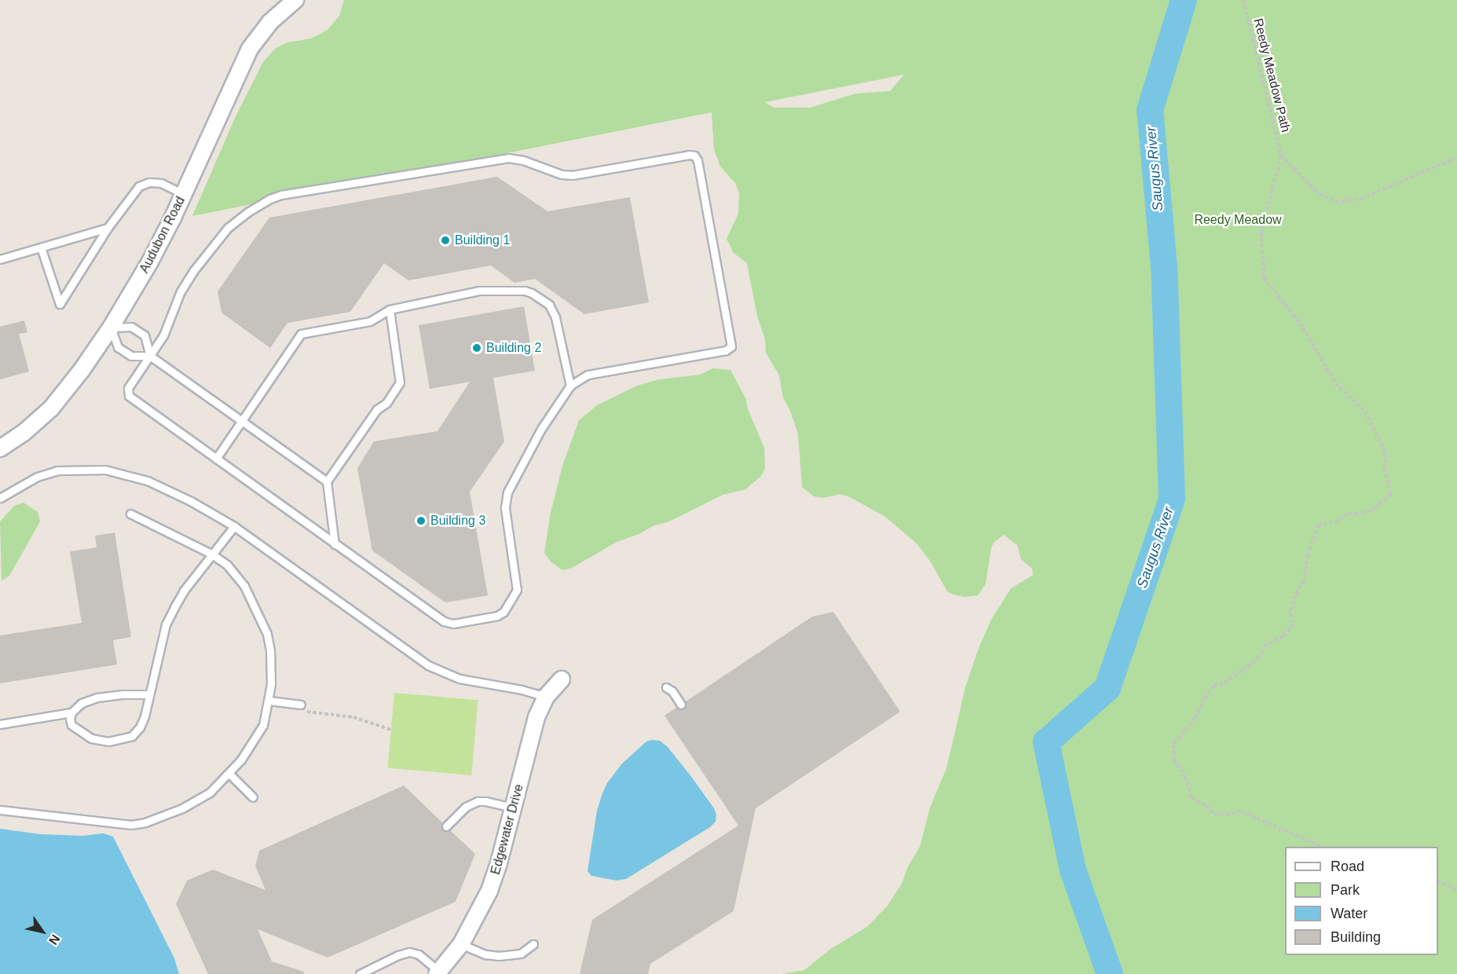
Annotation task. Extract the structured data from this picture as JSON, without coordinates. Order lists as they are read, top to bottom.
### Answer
{
  "streets": {
    "street": ["Audubon Road", "Edgewater Drive"],
    "path": ["Reedy Meadow Path"]
  },
  "water": ["Saugus River"],
  "parks": ["Reedy Meadow"],
  "places": ["Building 1", "Building 2", "Building 3"],
  "legend": [
    "Road",
    "Park",
    "Water",
    "Building"
  ],
  "north": "bottom right"
}
